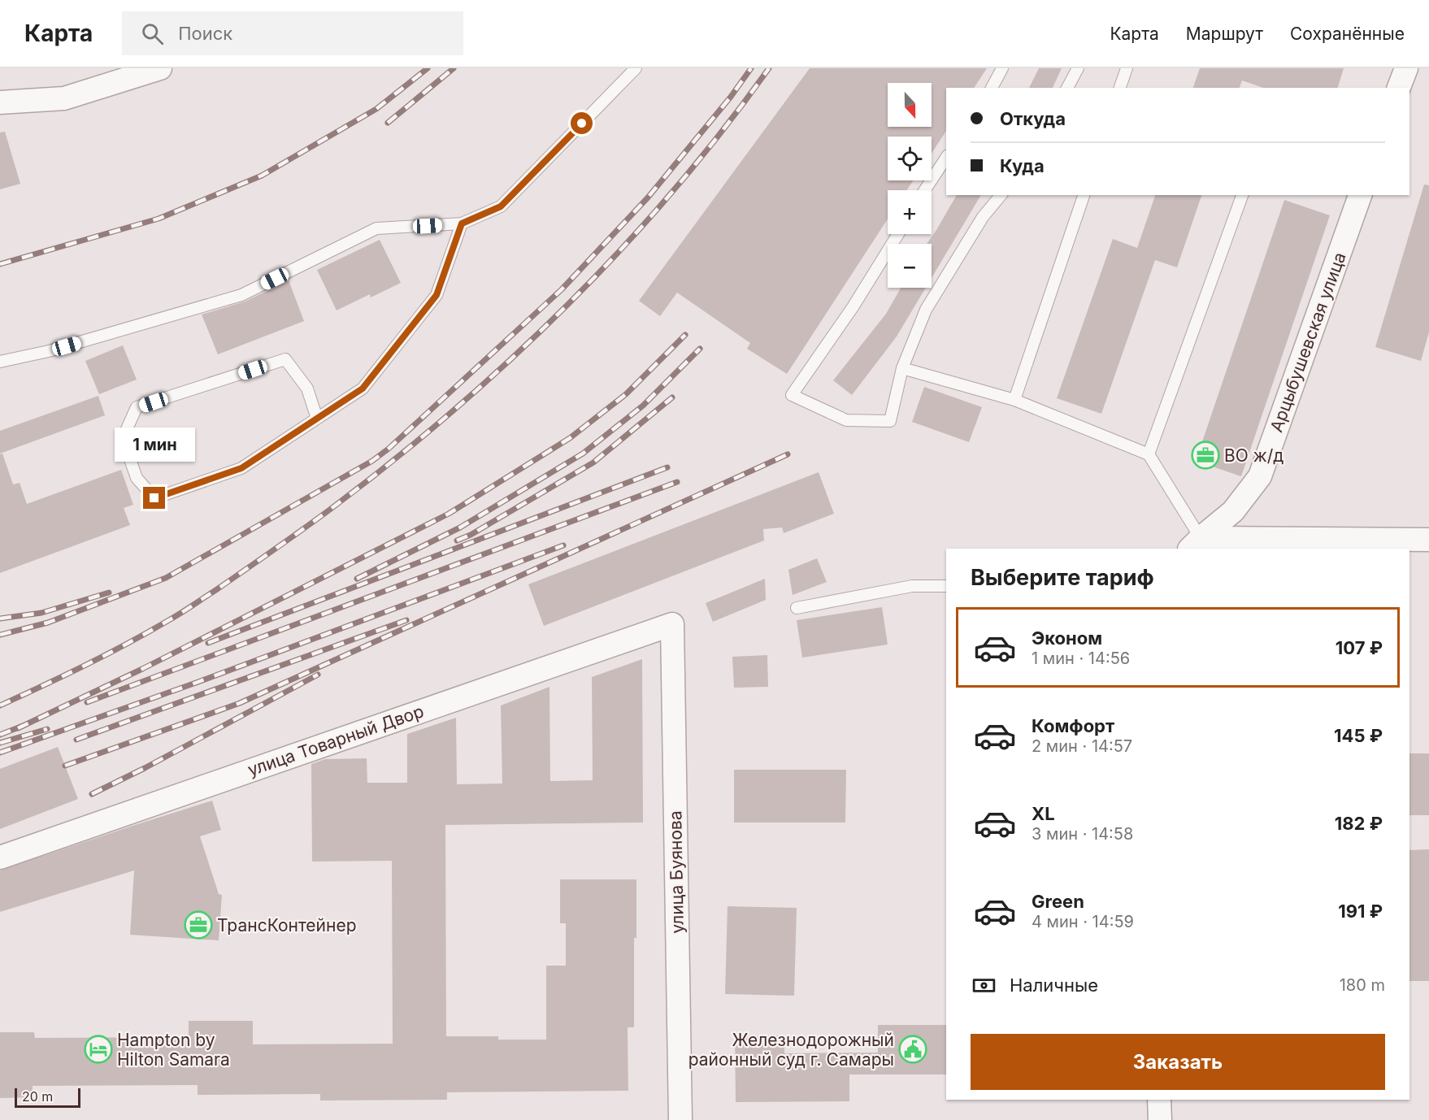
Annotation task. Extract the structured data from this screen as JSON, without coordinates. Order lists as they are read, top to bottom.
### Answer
{
  "streets": {
    "street": ["Арцыбушевская улица", "улица Товарный Двор", "улица Буянова"]
  },
  "crossings": [
    ["улица Товарный Двор", "улица Буянова"]
  ],
  "places": {
    "office": ["ВО ж/д", "ТрансКонтейнер"],
    "hotel": ["Hampton by Hilton Samara"],
    "public building": ["Железнодорожный районный суд г. Самары"]
  },
  "scale_bar": "20 m",
  "north": "bottom",
  "page": {
    "header": "Карта",
    "search": "Поиск",
    "nav": ["Карта", "Маршрут", "Сохранённые"],
    "map_buttons": ["+", "−"],
    "banner": ["Откуда", "Куда"],
    "bubble": "1 мин",
    "heading": "Выберите тариф",
    "list": [
      {
        "name": "Эконом",
        "note": "1 мин · 14:56",
        "value": "107 ₽"
      },
      {
        "name": "Комфорт",
        "note": "2 мин · 14:57",
        "value": "145 ₽"
      },
      {
        "name": "XL",
        "note": "3 мин · 14:58",
        "value": "182 ₽"
      },
      {
        "name": "Green",
        "note": "4 мин · 14:59",
        "value": "191 ₽"
      }
    ],
    "pay": ["Наличные", "180 m"],
    "buttons": "Заказать",
    "scale": "20 m"
  }
}
